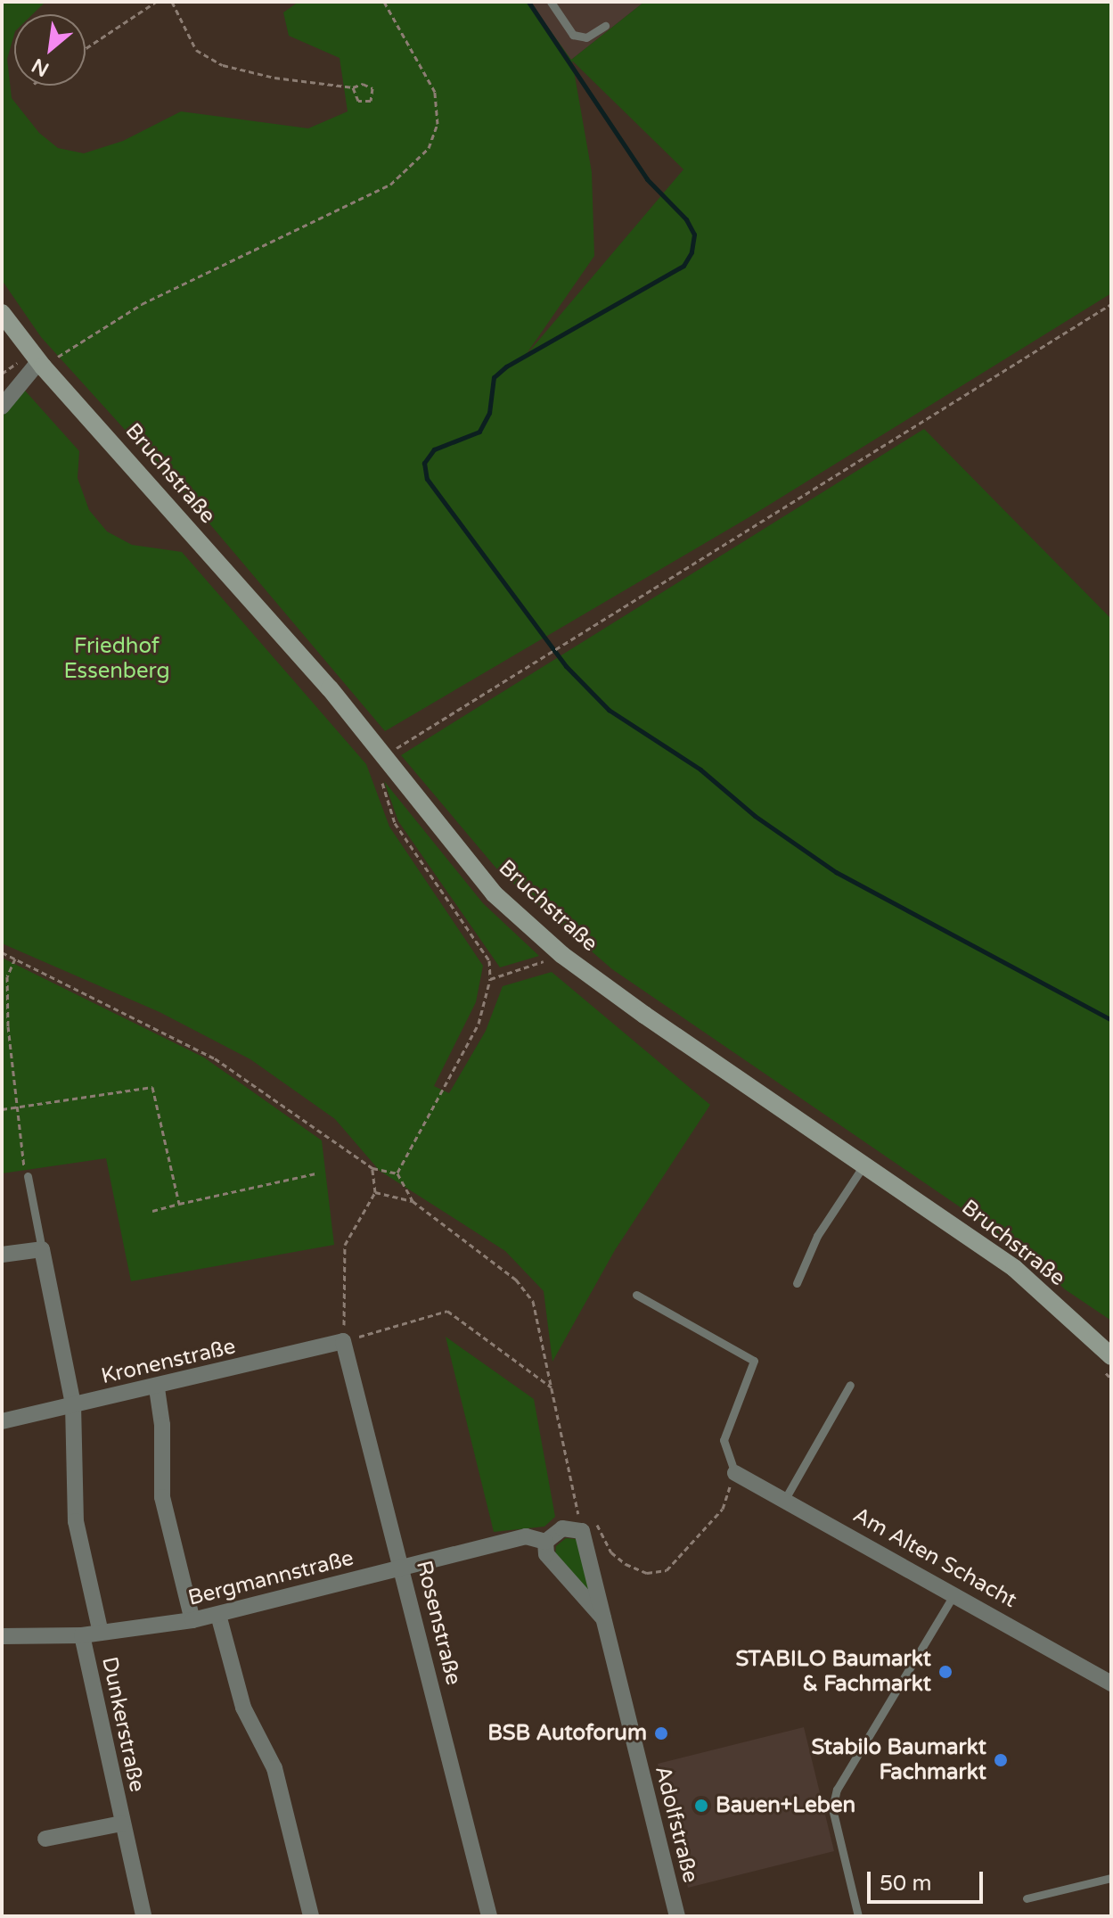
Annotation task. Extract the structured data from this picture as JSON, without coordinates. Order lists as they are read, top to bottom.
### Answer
{
  "streets": {
    "street": [
      "Bruchstraße",
      "Kronenstraße",
      "Am Alten Schacht",
      "Bergmannstraße",
      "Rosenstraße",
      "Dunkerstraße",
      "Adolfstraße"
    ]
  },
  "crossings": [
    ["Kronenstraße", "Rosenstraße"],
    ["Kronenstraße", "Dunkerstraße"],
    ["Bergmannstraße", "Rosenstraße"],
    ["Bergmannstraße", "Dunkerstraße"],
    ["Bergmannstraße", "Adolfstraße"]
  ],
  "parks": ["Friedhof Essenberg"],
  "places": [
    "STABILO Baumarkt & Fachmarkt",
    "BSB Autoforum",
    "Stabilo Baumarkt Fachmarkt",
    "Bauen+Leben"
  ],
  "scale_bar": "50 m",
  "north": "bottom left"
}
